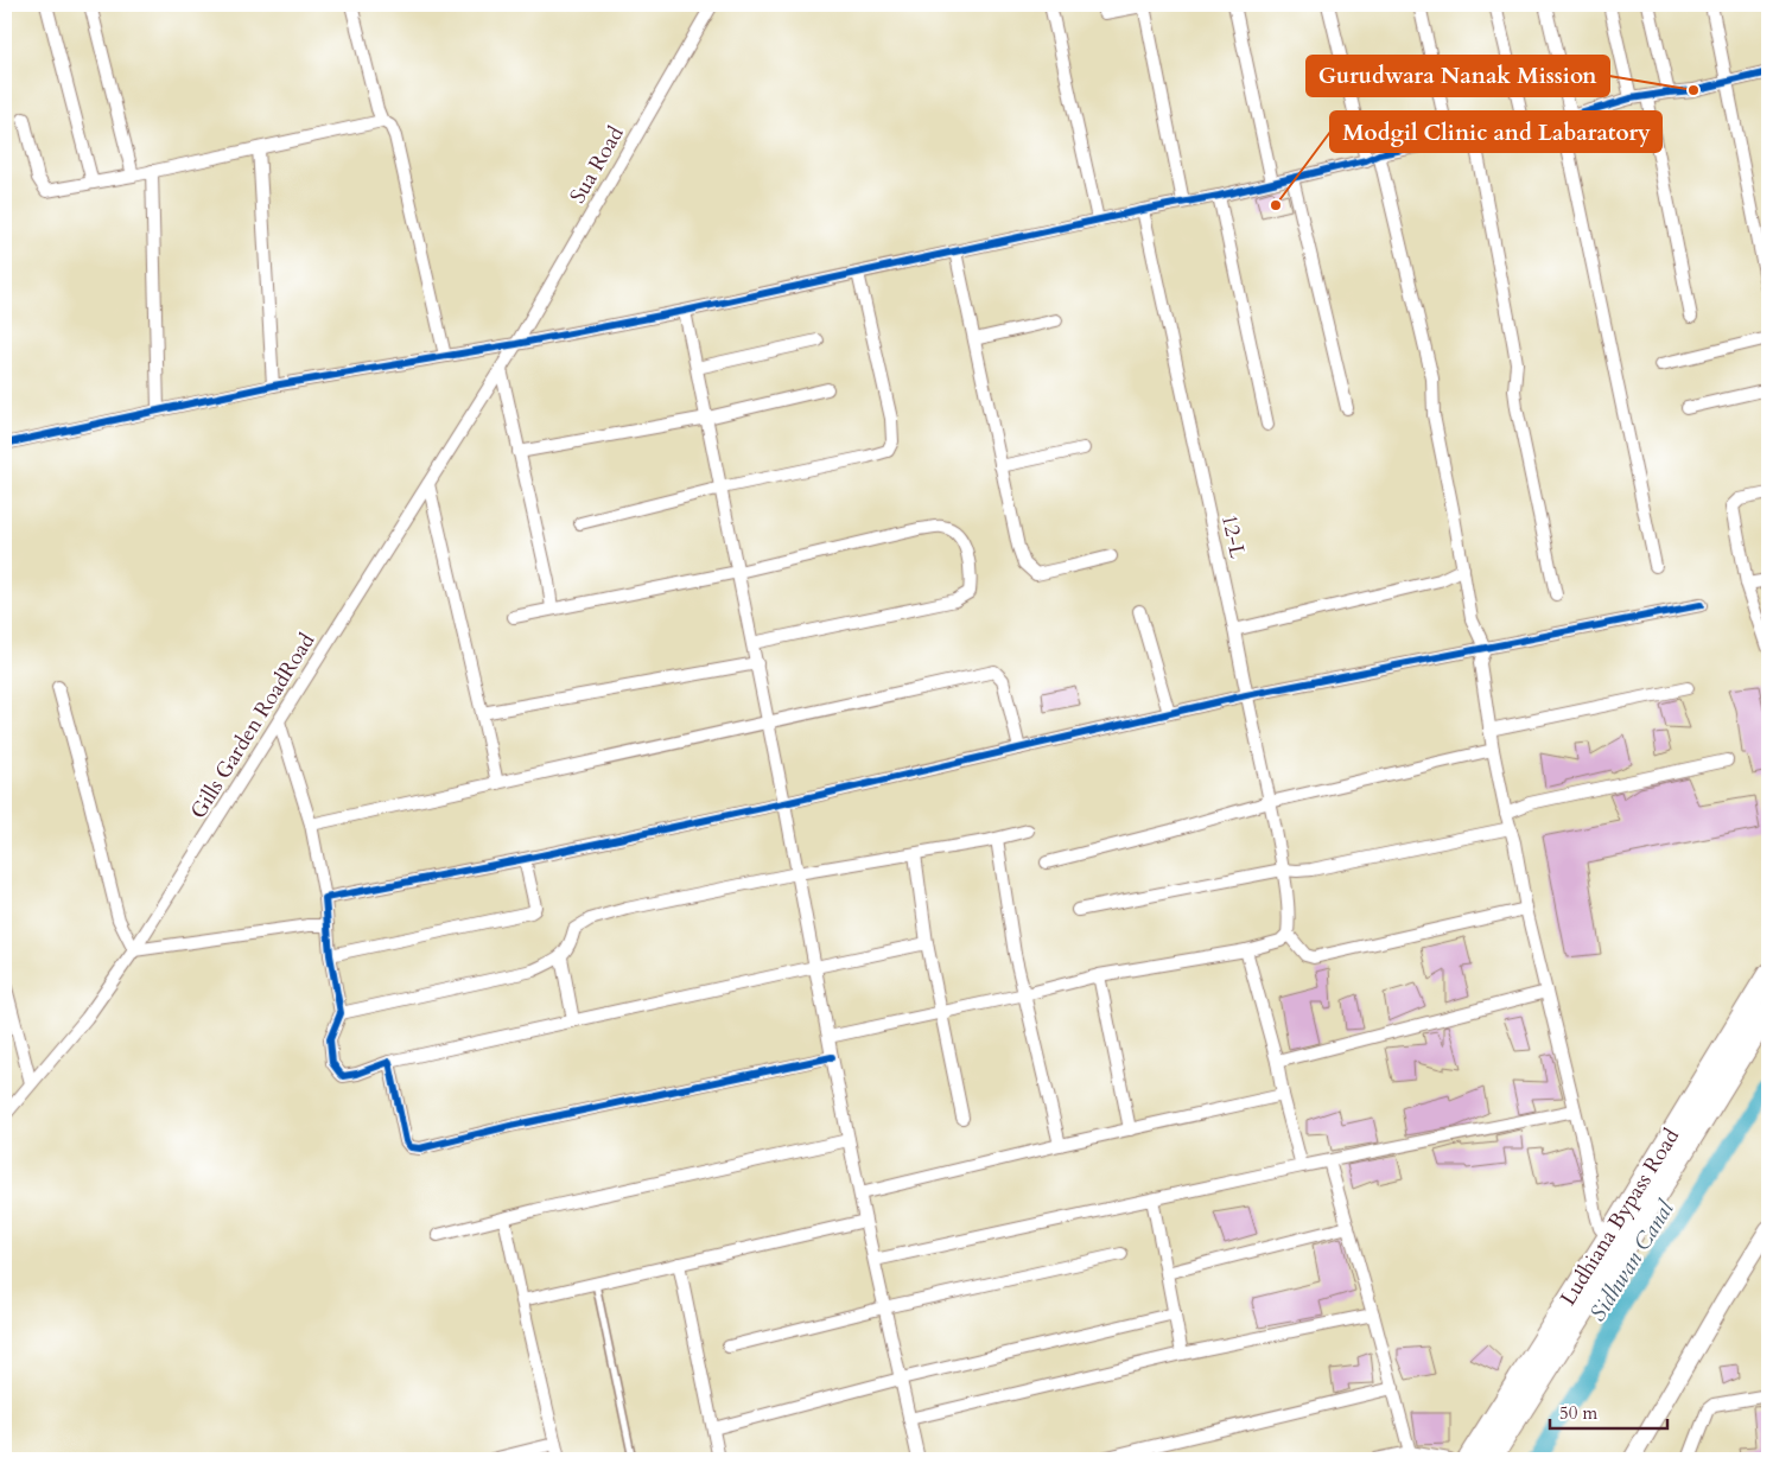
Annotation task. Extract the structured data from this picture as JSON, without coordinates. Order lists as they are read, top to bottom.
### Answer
{
  "streets": {
    "highway": ["Ludhiana Bypass Road"],
    "street": ["Sua Road", "12-L", "Gills Garden RoadRoad"]
  },
  "crossings": [
    ["Sua Road", "Gills Garden RoadRoad"]
  ],
  "water": ["Sidhwan Canal"],
  "places": ["Gurudwara Nanak Mission", "Modgil Clinic and Labaratory"],
  "scale_bar": "50 m"
}
